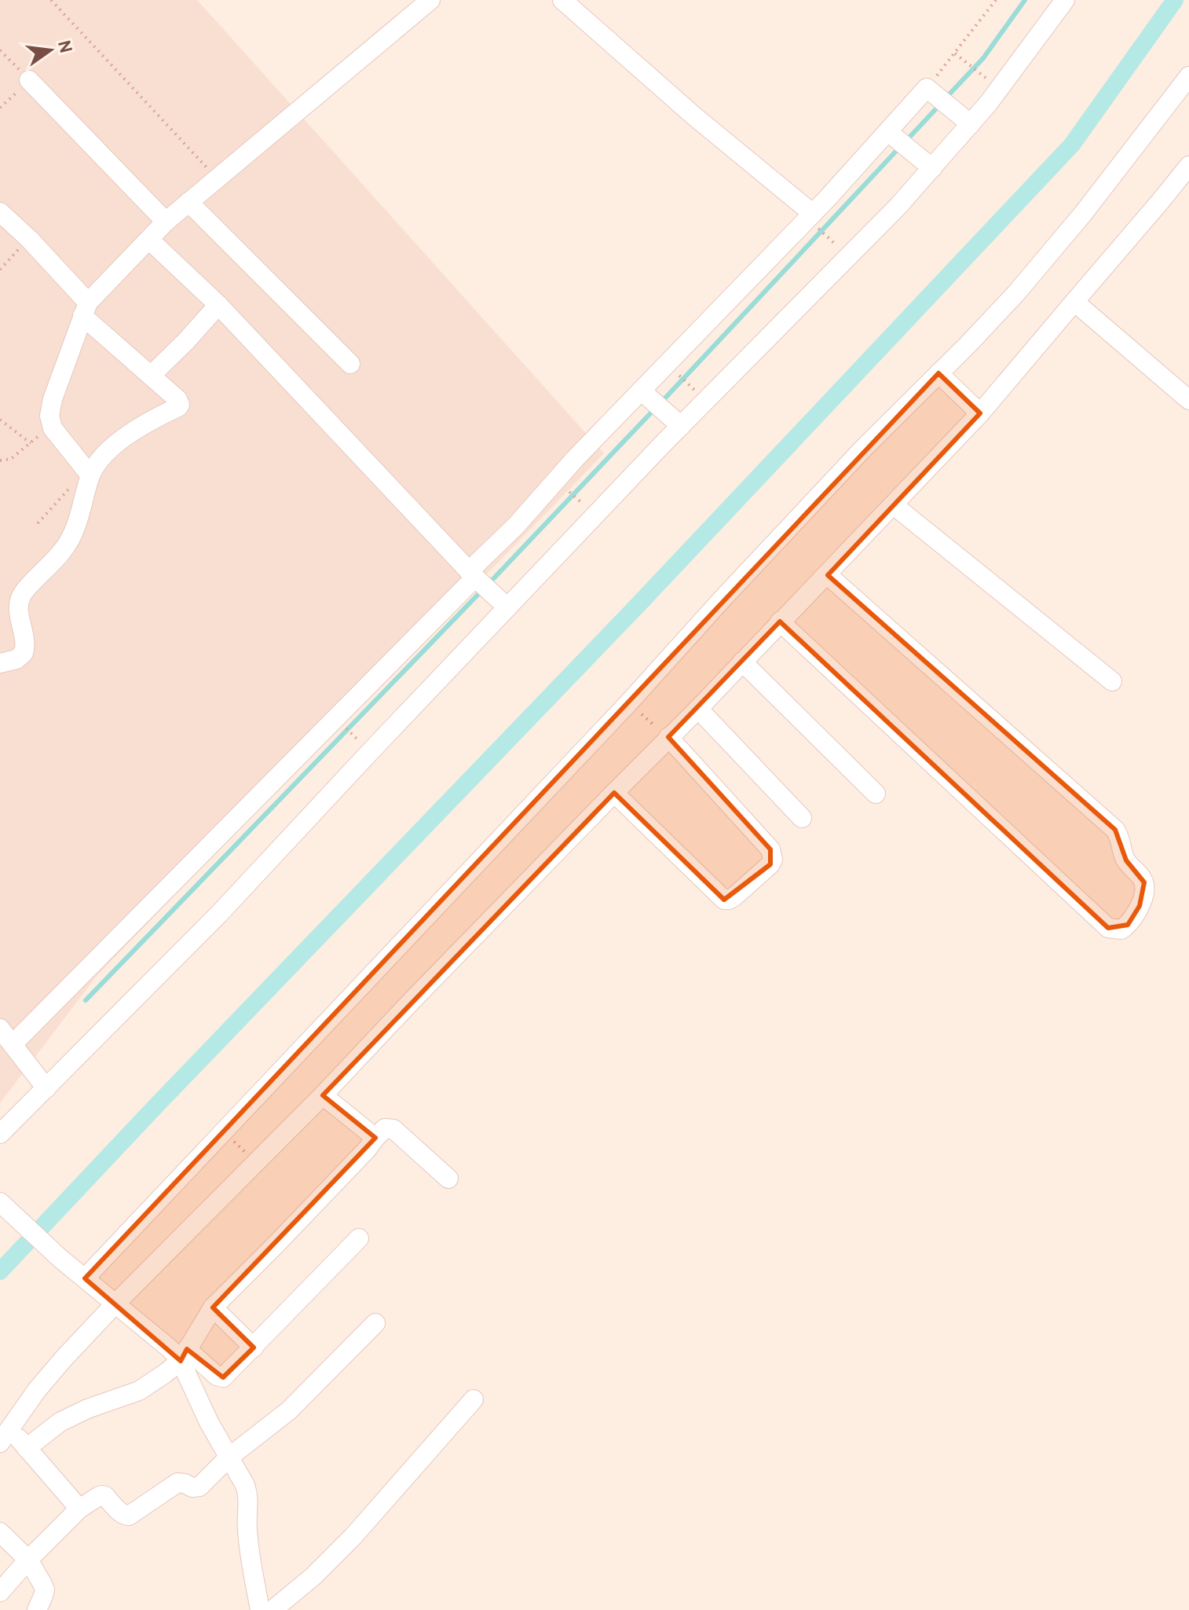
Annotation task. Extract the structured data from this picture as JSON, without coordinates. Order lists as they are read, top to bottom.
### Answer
{
  "north": "right"
}
